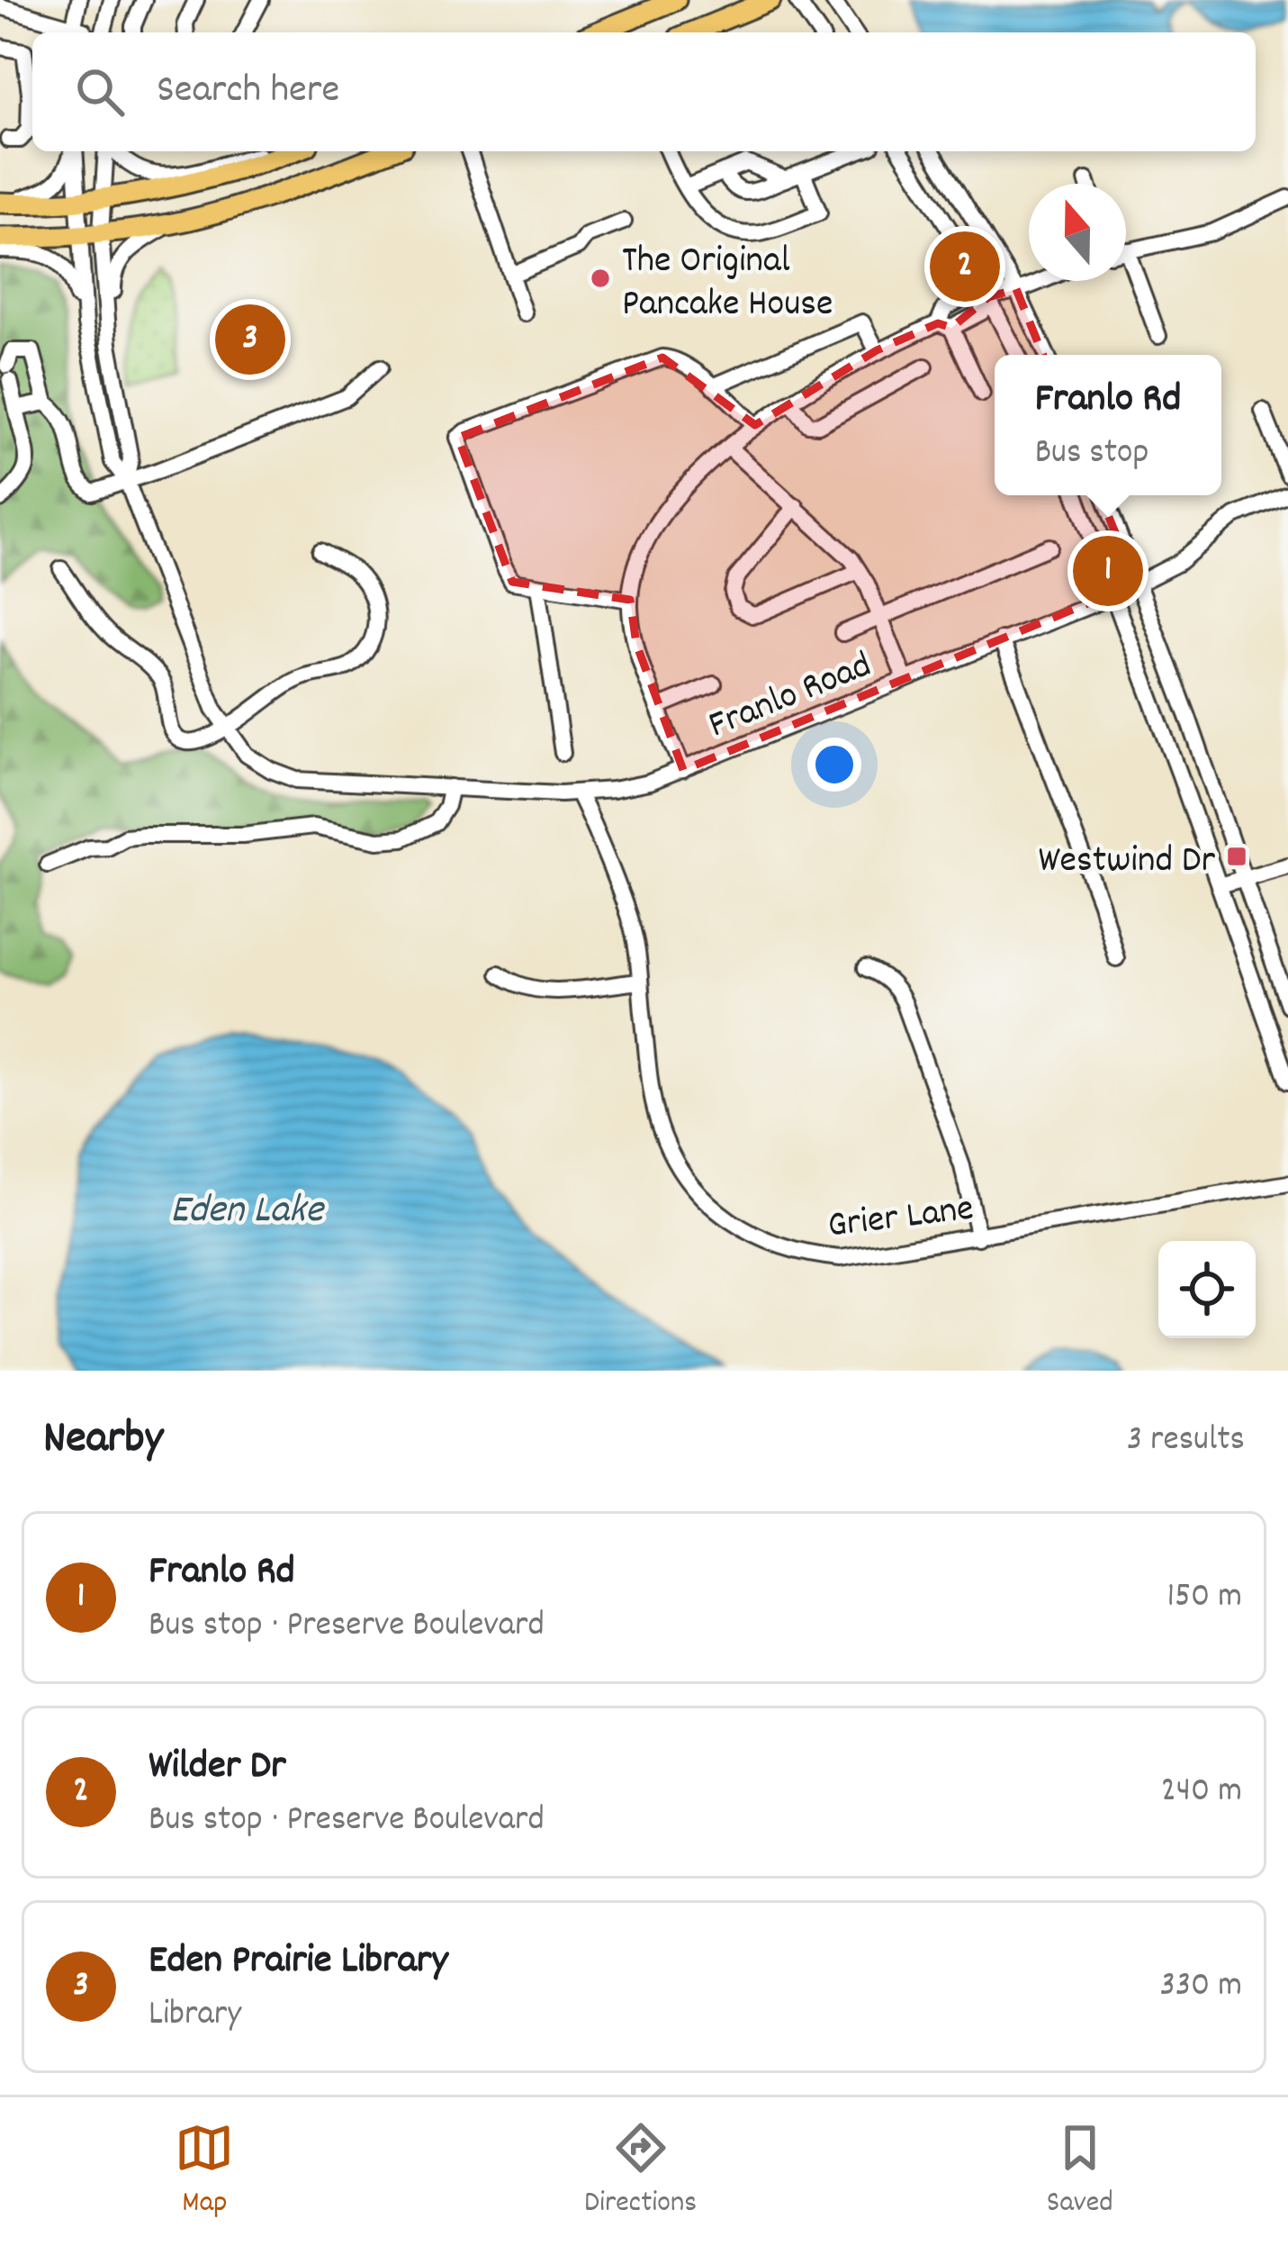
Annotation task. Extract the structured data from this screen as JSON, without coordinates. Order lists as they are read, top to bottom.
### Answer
{
  "streets": {
    "street": ["Franlo Road", "Grier Lane"]
  },
  "crossings": [
    ["Franlo Road", "Grier Lane"]
  ],
  "water": ["Eden Lake"],
  "places": {
    "other": ["The Original Pancake House"],
    "transit": ["Westwind Dr"]
  },
  "north": "top",
  "page": {
    "search": "Search here",
    "pins": ["2", "3", "1"],
    "popup": ["Franlo Rd", "Bus stop"],
    "heading": ["Nearby", "3 results"],
    "list": [
      {
        "mark": "1",
        "name": "Franlo Rd",
        "note": "Bus stop · Preserve Boulevard",
        "value": "150 m"
      },
      {
        "mark": "2",
        "name": "Wilder Dr",
        "note": "Bus stop · Preserve Boulevard",
        "value": "240 m"
      },
      {
        "mark": "3",
        "name": "Eden Prairie Library",
        "note": "Library",
        "value": "330 m"
      }
    ],
    "nav": ["Map", "Directions", "Saved"]
  }
}
